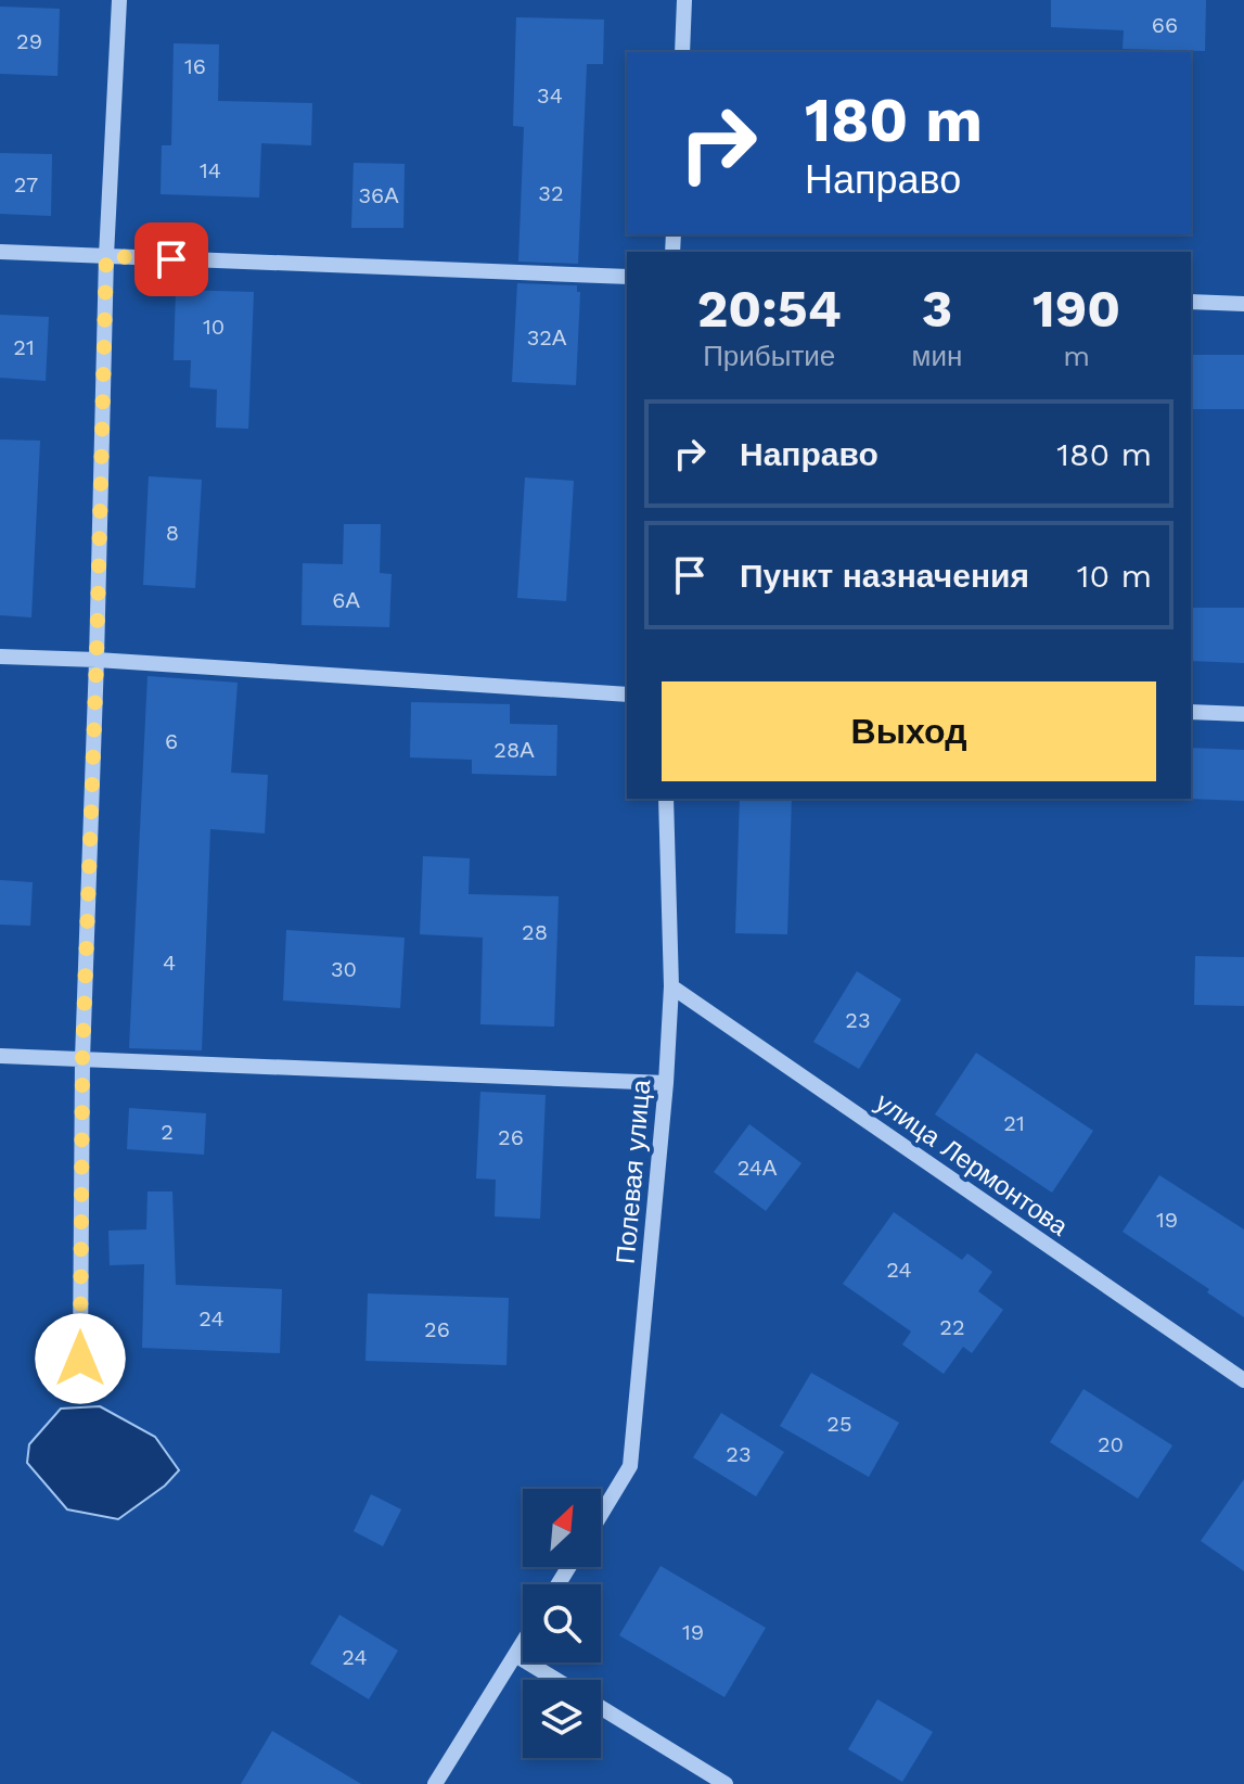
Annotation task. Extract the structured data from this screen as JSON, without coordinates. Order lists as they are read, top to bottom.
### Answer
{
  "streets": {
    "street": ["улица Лермонтова", "Полевая улица"]
  },
  "crossings": [
    ["улица Лермонтова", "Полевая улица"]
  ],
  "house_numbers": [
    "66",
    "29",
    "16",
    "34",
    "14",
    "27",
    "32",
    "36А",
    "10",
    "32А",
    "21",
    "8",
    "6А",
    "6",
    "28А",
    "28",
    "4",
    "30",
    "23",
    "21",
    "2",
    "26",
    "24А",
    "19",
    "24",
    "24",
    "22",
    "26",
    "25",
    "20",
    "23",
    "19",
    "24"
  ],
  "north": "top right",
  "page": {
    "turn": ["180 m", "Направо"],
    "eta": [
      "20:54",
      "Прибытие",
      "3",
      "мин",
      "190",
      "m"
    ],
    "list": [
      {
        "name": "Направо",
        "value": "180 m"
      },
      {
        "name": "Пункт назначения",
        "value": "10 m"
      }
    ],
    "buttons": "Выход"
  }
}
